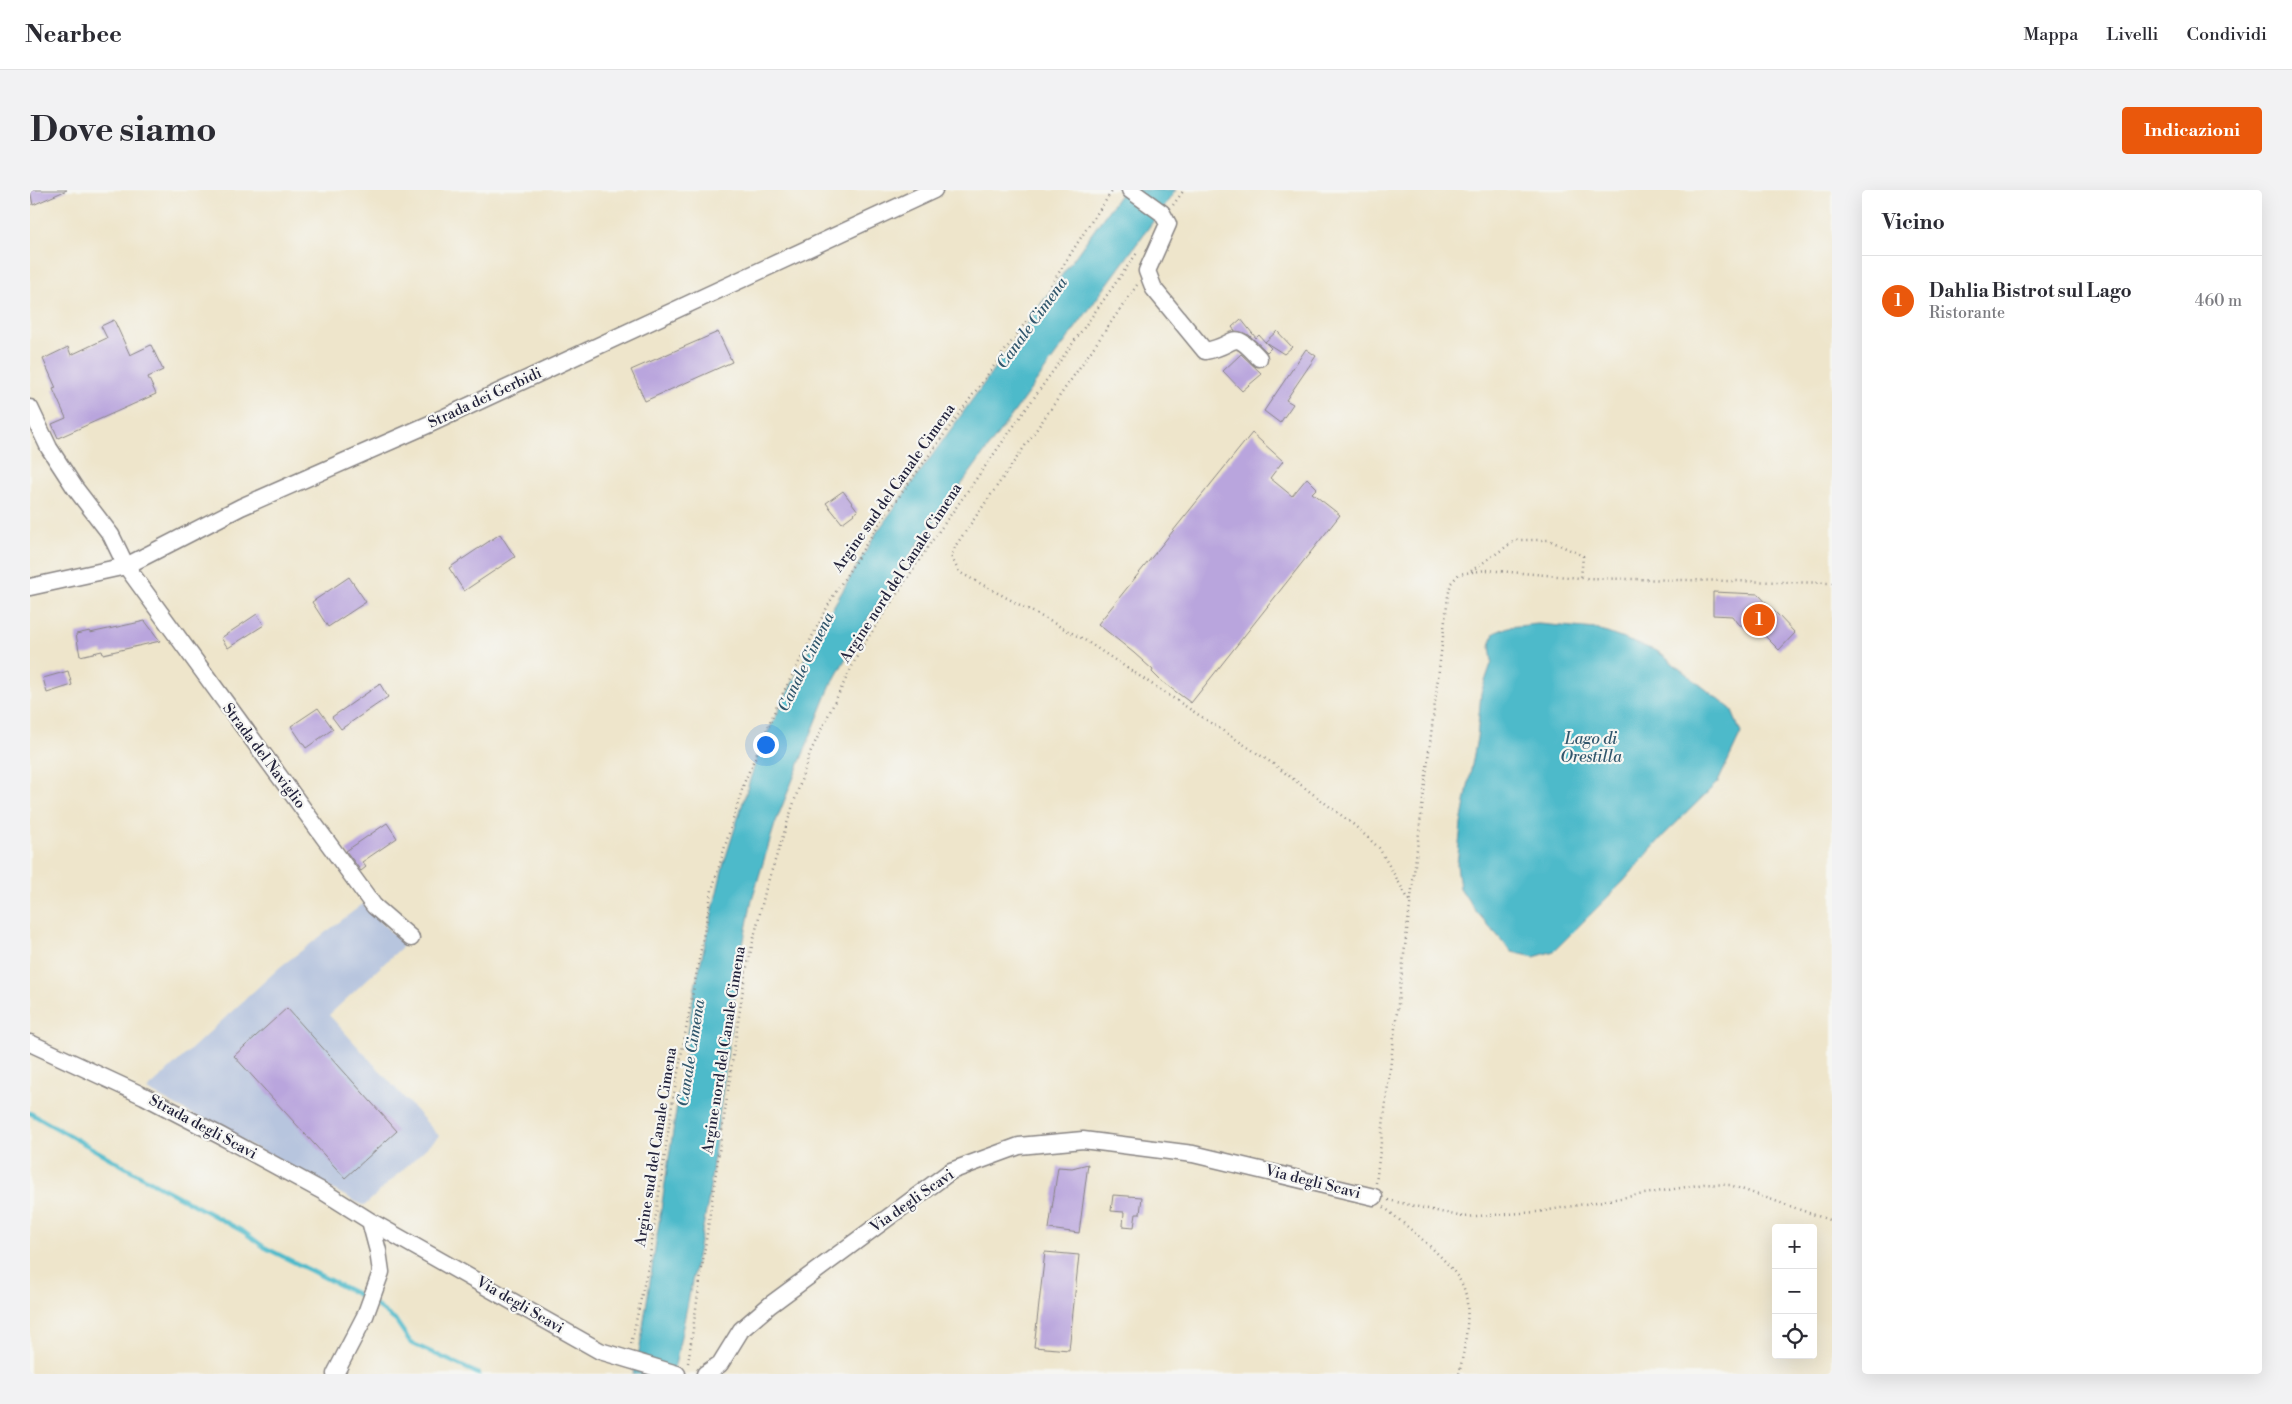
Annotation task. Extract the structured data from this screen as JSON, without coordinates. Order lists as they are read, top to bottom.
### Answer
{
  "streets": {
    "street": [
      "Strada dei Gerbidi",
      "Strada del Naviglio",
      "Strada degli Scavi",
      "Via degli Scavi"
    ],
    "path": ["Argine sud del Canale Cimena", "Argine nord del Canale Cimena"]
  },
  "crossings": [
    ["Strada dei Gerbidi", "Strada del Naviglio"],
    ["Argine sud del Canale Cimena", "Via degli Scavi"],
    ["Argine nord del Canale Cimena", "Via degli Scavi"],
    ["Strada degli Scavi", "Via degli Scavi"]
  ],
  "water": ["Canale Cimena", "Lago di Orestilla"],
  "page": {
    "header": "Nearbee",
    "nav": ["Mappa", "Livelli", "Condividi"],
    "buttons": "Indicazioni",
    "title": "Dove siamo",
    "heading": "Vicino",
    "list": [
      {
        "mark": "1",
        "name": "Dahlia Bistrot sul Lago",
        "note": "Ristorante",
        "value": "460 m"
      }
    ],
    "pins": "1",
    "map_buttons": ["+", "−"]
  }
}
